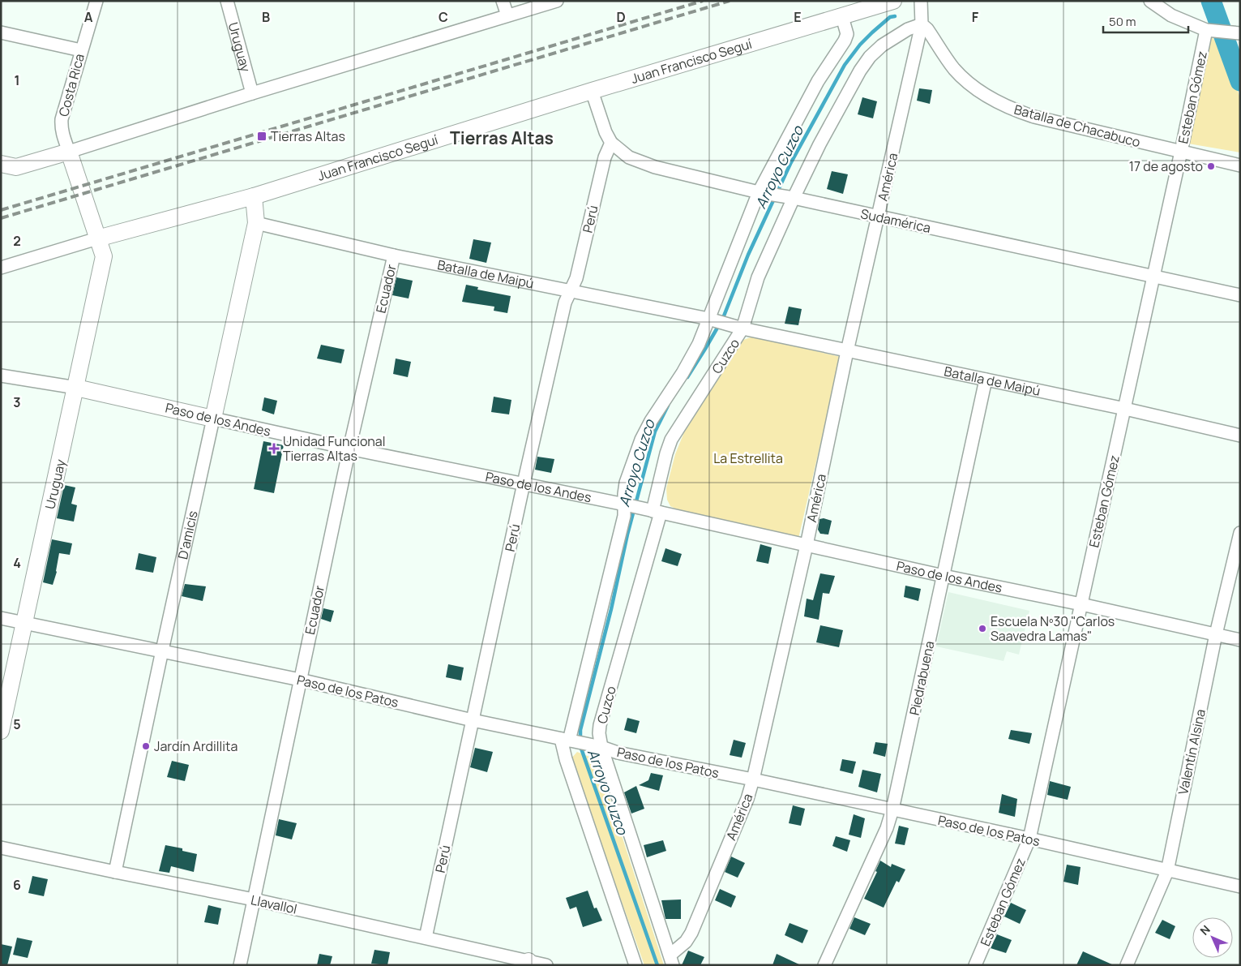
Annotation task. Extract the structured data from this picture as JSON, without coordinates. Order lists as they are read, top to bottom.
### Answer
{
  "streets": {
    "street": [
      "Uruguay",
      "Juan Francisco Seguí",
      "Costa Rica",
      "Esteban Gómez",
      "Batalla de Chacabuco",
      "América",
      "Perú",
      "Sudamérica",
      "Batalla de Maipú",
      "Ecuador",
      "Cuzco",
      "Paso de los Andes",
      "D'amicis",
      "Piedrabuena",
      "Paso de los Patos",
      "Valentín Alsina",
      "Llavallol"
    ]
  },
  "crossings": [
    ["Uruguay", "Juan Francisco Seguí"],
    ["Uruguay", "Costa Rica"],
    ["Uruguay", "Paso de los Andes"],
    ["Uruguay", "Paso de los Patos"],
    ["Juan Francisco Seguí", "Costa Rica"],
    ["Juan Francisco Seguí", "Sudamérica"],
    ["Juan Francisco Seguí", "D'amicis"],
    ["Esteban Gómez", "Batalla de Chacabuco"],
    ["Esteban Gómez", "Sudamérica"],
    ["Esteban Gómez", "Batalla de Maipú"],
    ["Esteban Gómez", "Paso de los Andes"],
    ["Esteban Gómez", "Paso de los Patos"],
    ["Batalla de Chacabuco", "América"],
    ["Batalla de Chacabuco", "Cuzco"],
    ["América", "Sudamérica"],
    ["América", "Batalla de Maipú"],
    ["América", "Cuzco"],
    ["América", "Paso de los Andes"],
    ["América", "Paso de los Patos"],
    ["Perú", "Sudamérica"],
    ["Perú", "Batalla de Maipú"],
    ["Perú", "Paso de los Andes"],
    ["Perú", "Paso de los Patos"],
    ["Perú", "Llavallol"],
    ["Sudamérica", "Cuzco"],
    ["Batalla de Maipú", "Ecuador"],
    ["Batalla de Maipú", "Cuzco"],
    ["Batalla de Maipú", "D'amicis"],
    ["Batalla de Maipú", "Piedrabuena"],
    ["Ecuador", "Paso de los Andes"],
    ["Ecuador", "Paso de los Patos"],
    ["Ecuador", "Llavallol"],
    ["Cuzco", "Paso de los Andes"],
    ["Cuzco", "Paso de los Patos"],
    ["Paso de los Andes", "D'amicis"],
    ["Paso de los Andes", "Piedrabuena"],
    ["Paso de los Andes", "Valentín Alsina"],
    ["D'amicis", "Paso de los Patos"],
    ["D'amicis", "Llavallol"],
    ["Piedrabuena", "Paso de los Patos"],
    ["Paso de los Patos", "Valentín Alsina"]
  ],
  "districts": ["Tierras Altas"],
  "water": ["Arroyo Cuzco"],
  "parks": ["La Estrellita"],
  "places": {
    "transit": ["Tierras Altas"],
    "other": ["17 de agosto", "Escuela Nº30 \"Carlos Saavedra Lamas\"", "Jardín Ardillita"],
    "health": ["Unidad Funcional Tierras Altas"]
  },
  "scale_bar": "50 m",
  "north": "top left",
  "grid": {
    "columns": [
      "A",
      "B",
      "C",
      "D",
      "E",
      "F"
    ],
    "rows": [
      "1",
      "2",
      "3",
      "4",
      "5",
      "6"
    ]
  }
}
